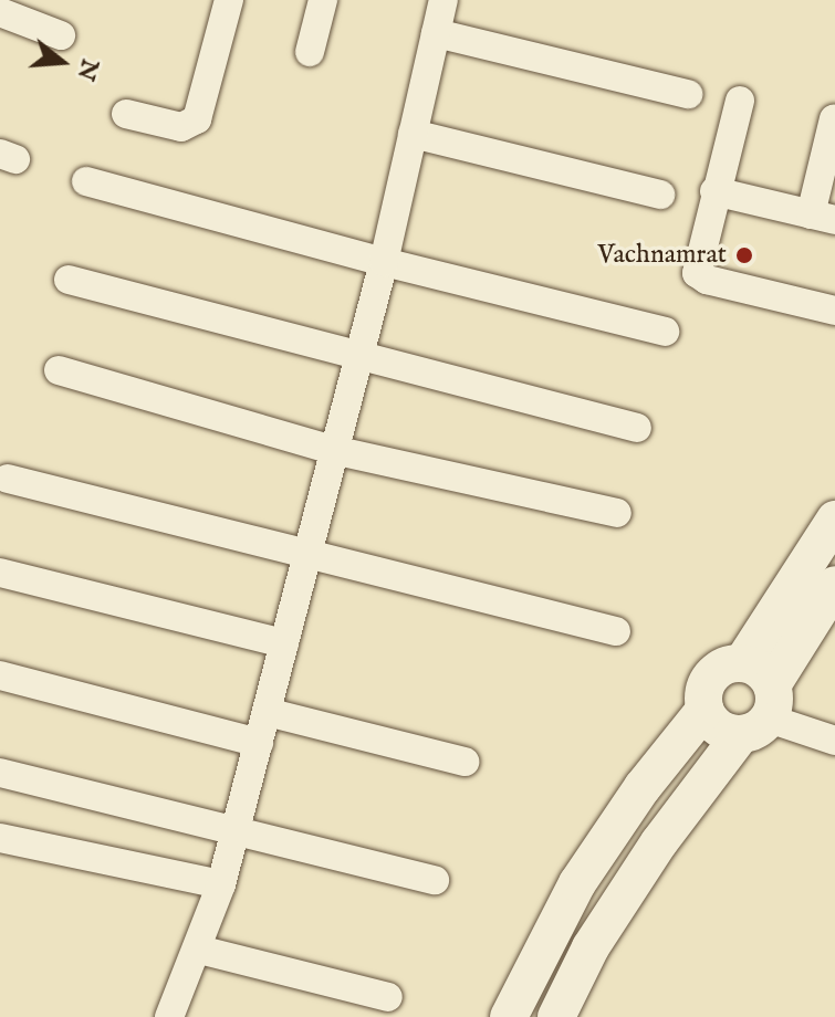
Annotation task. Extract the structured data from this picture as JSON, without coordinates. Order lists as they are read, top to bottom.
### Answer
{
  "places": ["Vachnamrat"],
  "north": "right"
}
